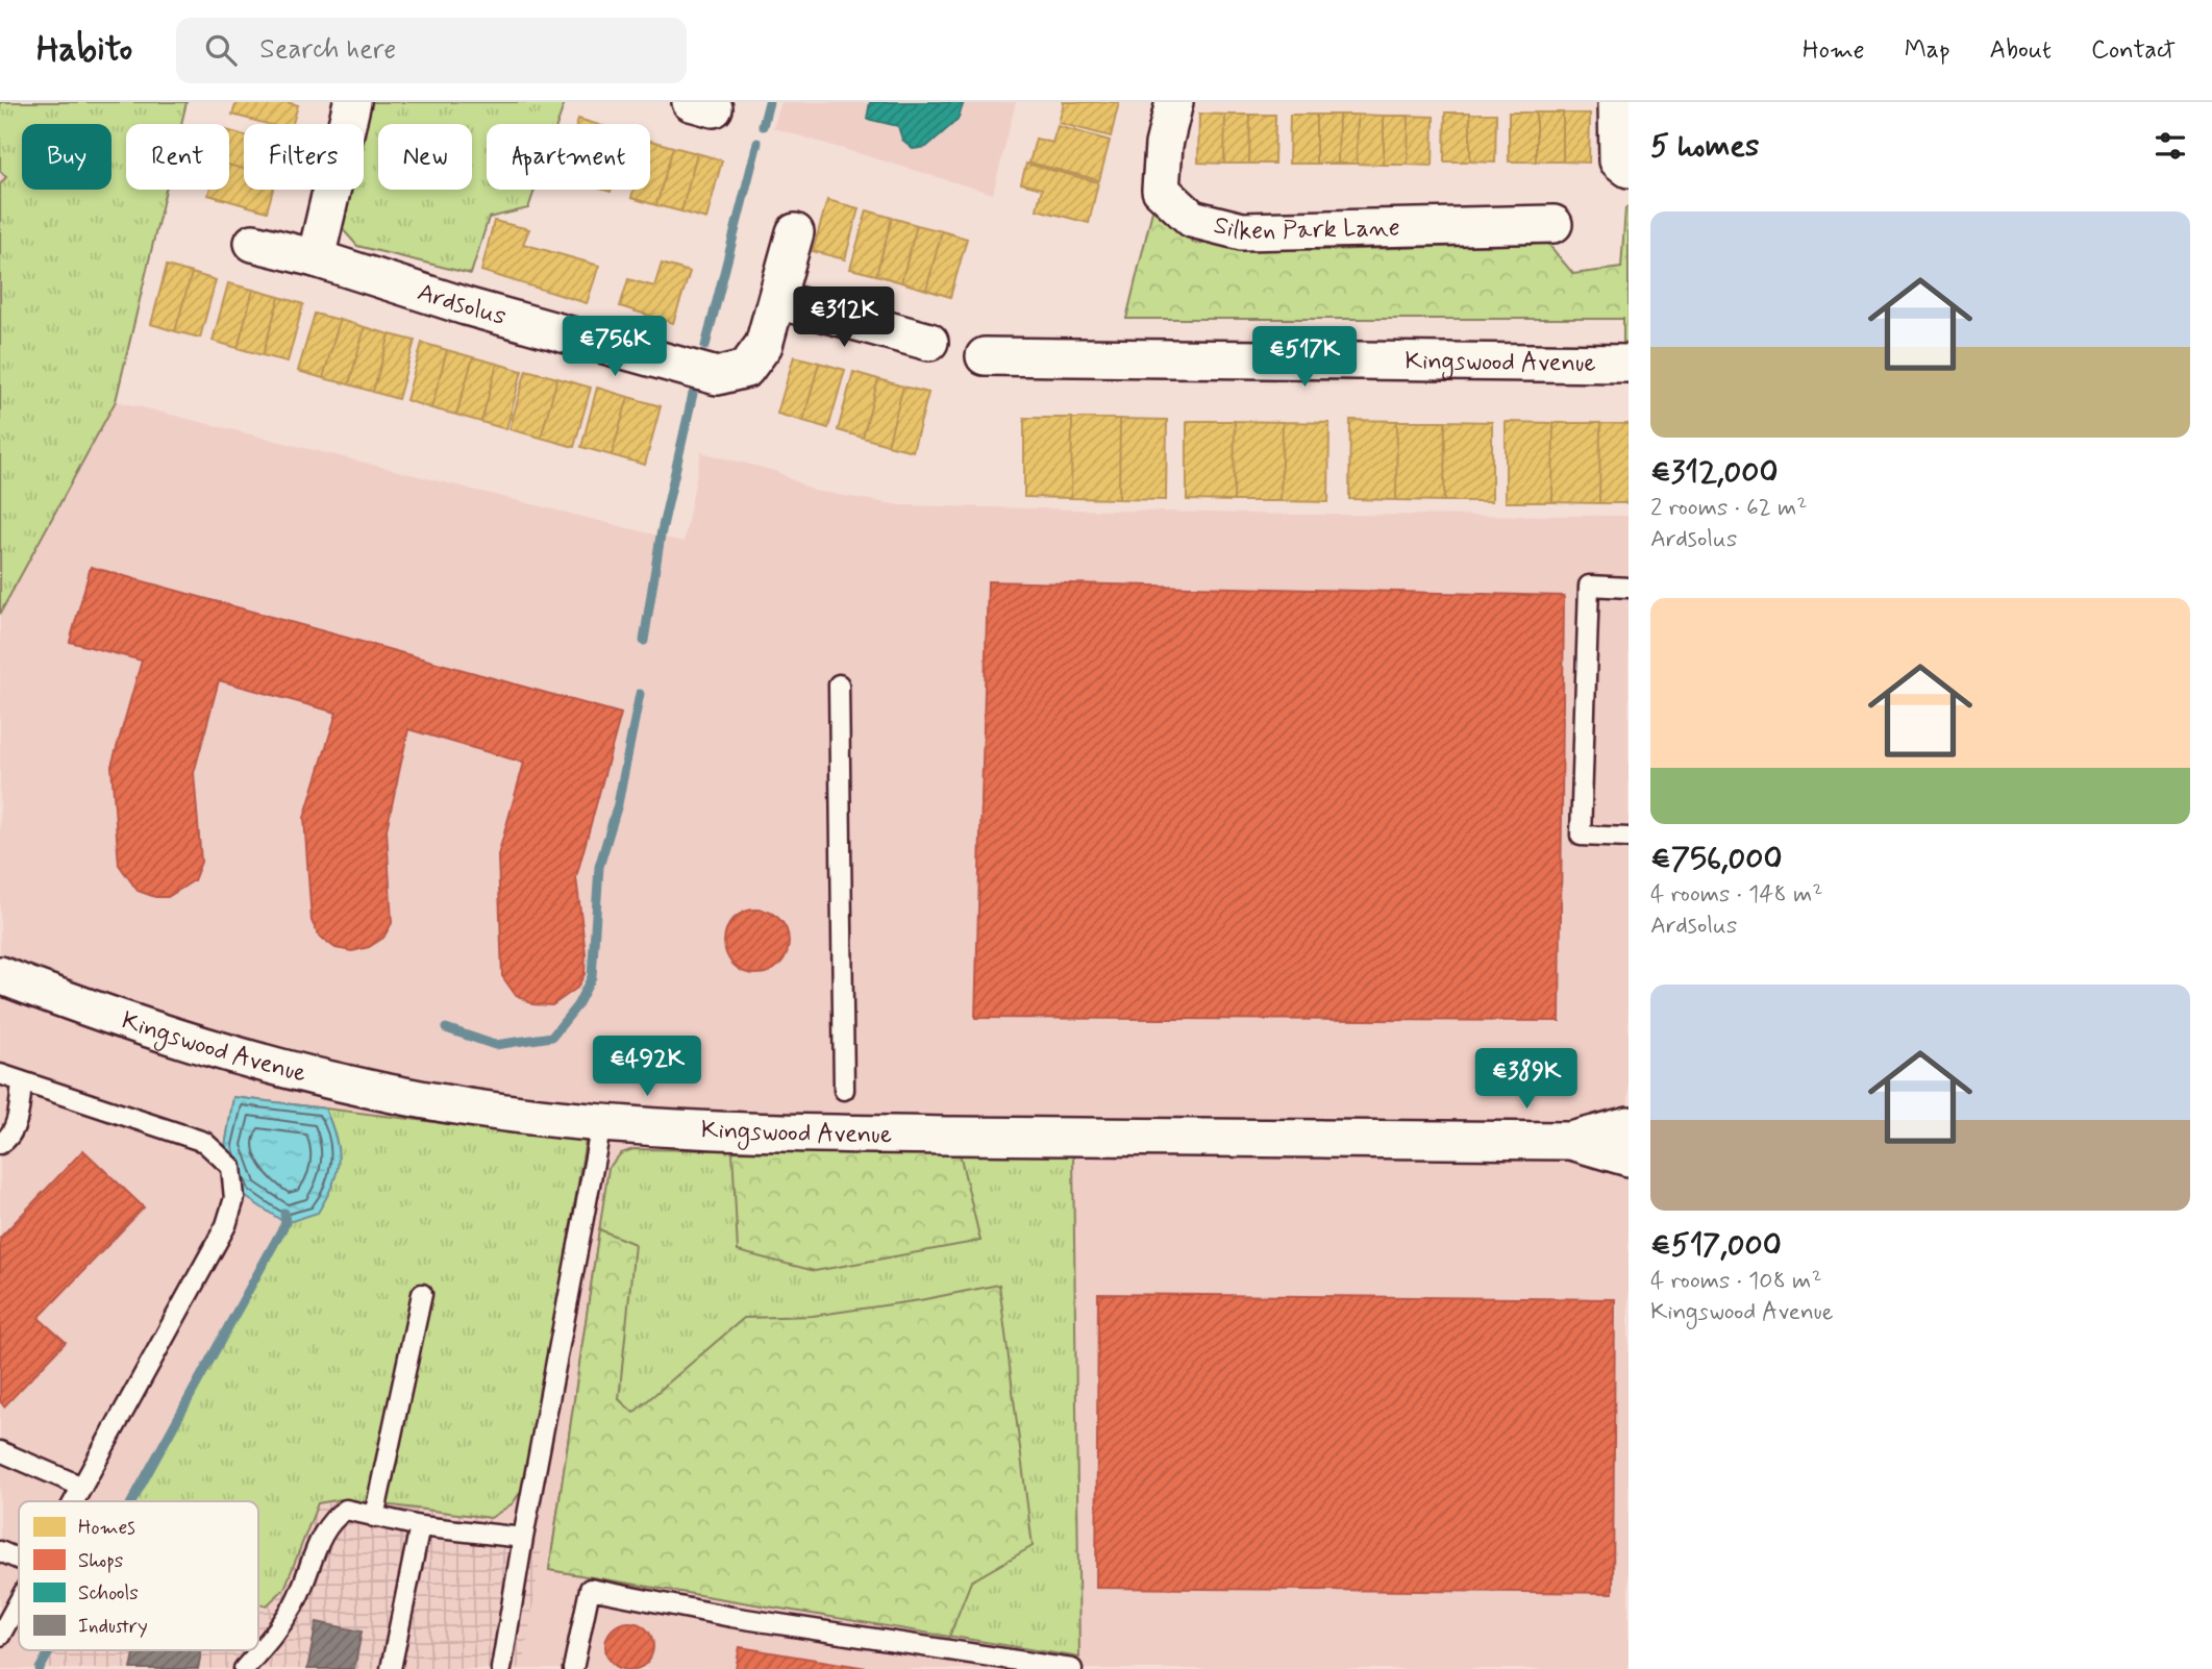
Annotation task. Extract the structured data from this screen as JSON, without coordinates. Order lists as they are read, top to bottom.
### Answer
{
  "streets": {
    "street": ["Silken Park Lane", "Ardsolus", "Kingswood Avenue"]
  },
  "legend": [
    "Homes",
    "Shops",
    "Schools",
    "Industry"
  ],
  "page": {
    "header": "Habito",
    "search": "Search here",
    "nav": [
      "Home",
      "Map",
      "About",
      "Contact"
    ],
    "heading": "5 homes",
    "chip": [
      "Buy",
      "Rent",
      "Filters",
      "New",
      "Apartment"
    ],
    "list": [
      {
        "name": "€312,000",
        "note": "2 rooms · 62 m² · Ardsolus"
      },
      {
        "name": "€756,000",
        "note": "4 rooms · 148 m² · Ardsolus"
      },
      {
        "name": "€517,000",
        "note": "4 rooms · 108 m² · Kingswood Avenue"
      }
    ],
    "price": [
      "€312K",
      "€756K",
      "€517K",
      "€492K",
      "€389K"
    ]
  }
}
